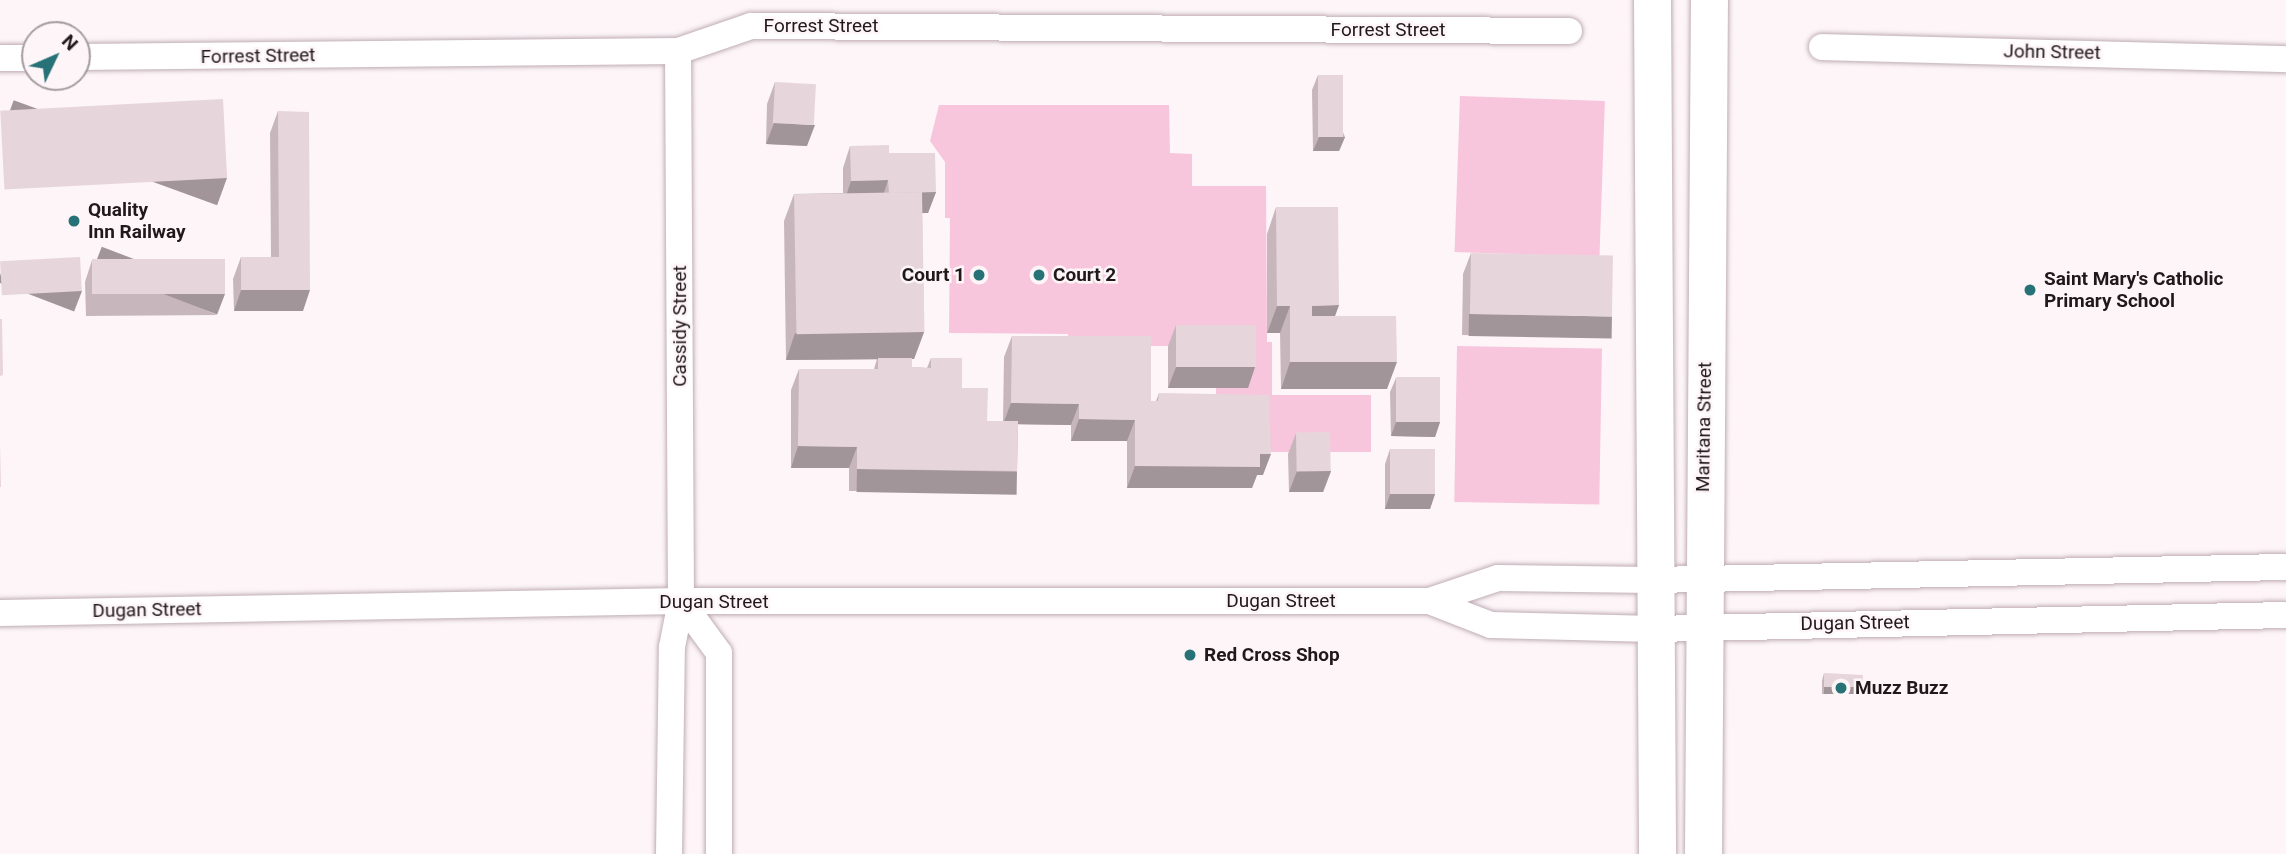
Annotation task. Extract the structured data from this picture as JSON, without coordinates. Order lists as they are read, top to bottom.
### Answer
{
  "streets": {
    "main road": ["Maritana Street"],
    "street": [
      "Forrest Street",
      "John Street",
      "Cassidy Street",
      "Dugan Street"
    ]
  },
  "crossings": [
    ["Forrest Street", "Cassidy Street"],
    ["Cassidy Street", "Dugan Street"],
    ["Maritana Street", "Dugan Street"]
  ],
  "places": [
    "Quality Inn Railway",
    "Court 1",
    "Court 2",
    "Saint Mary's Catholic Primary School",
    "Red Cross Shop",
    "Muzz Buzz"
  ],
  "north": "top right"
}
